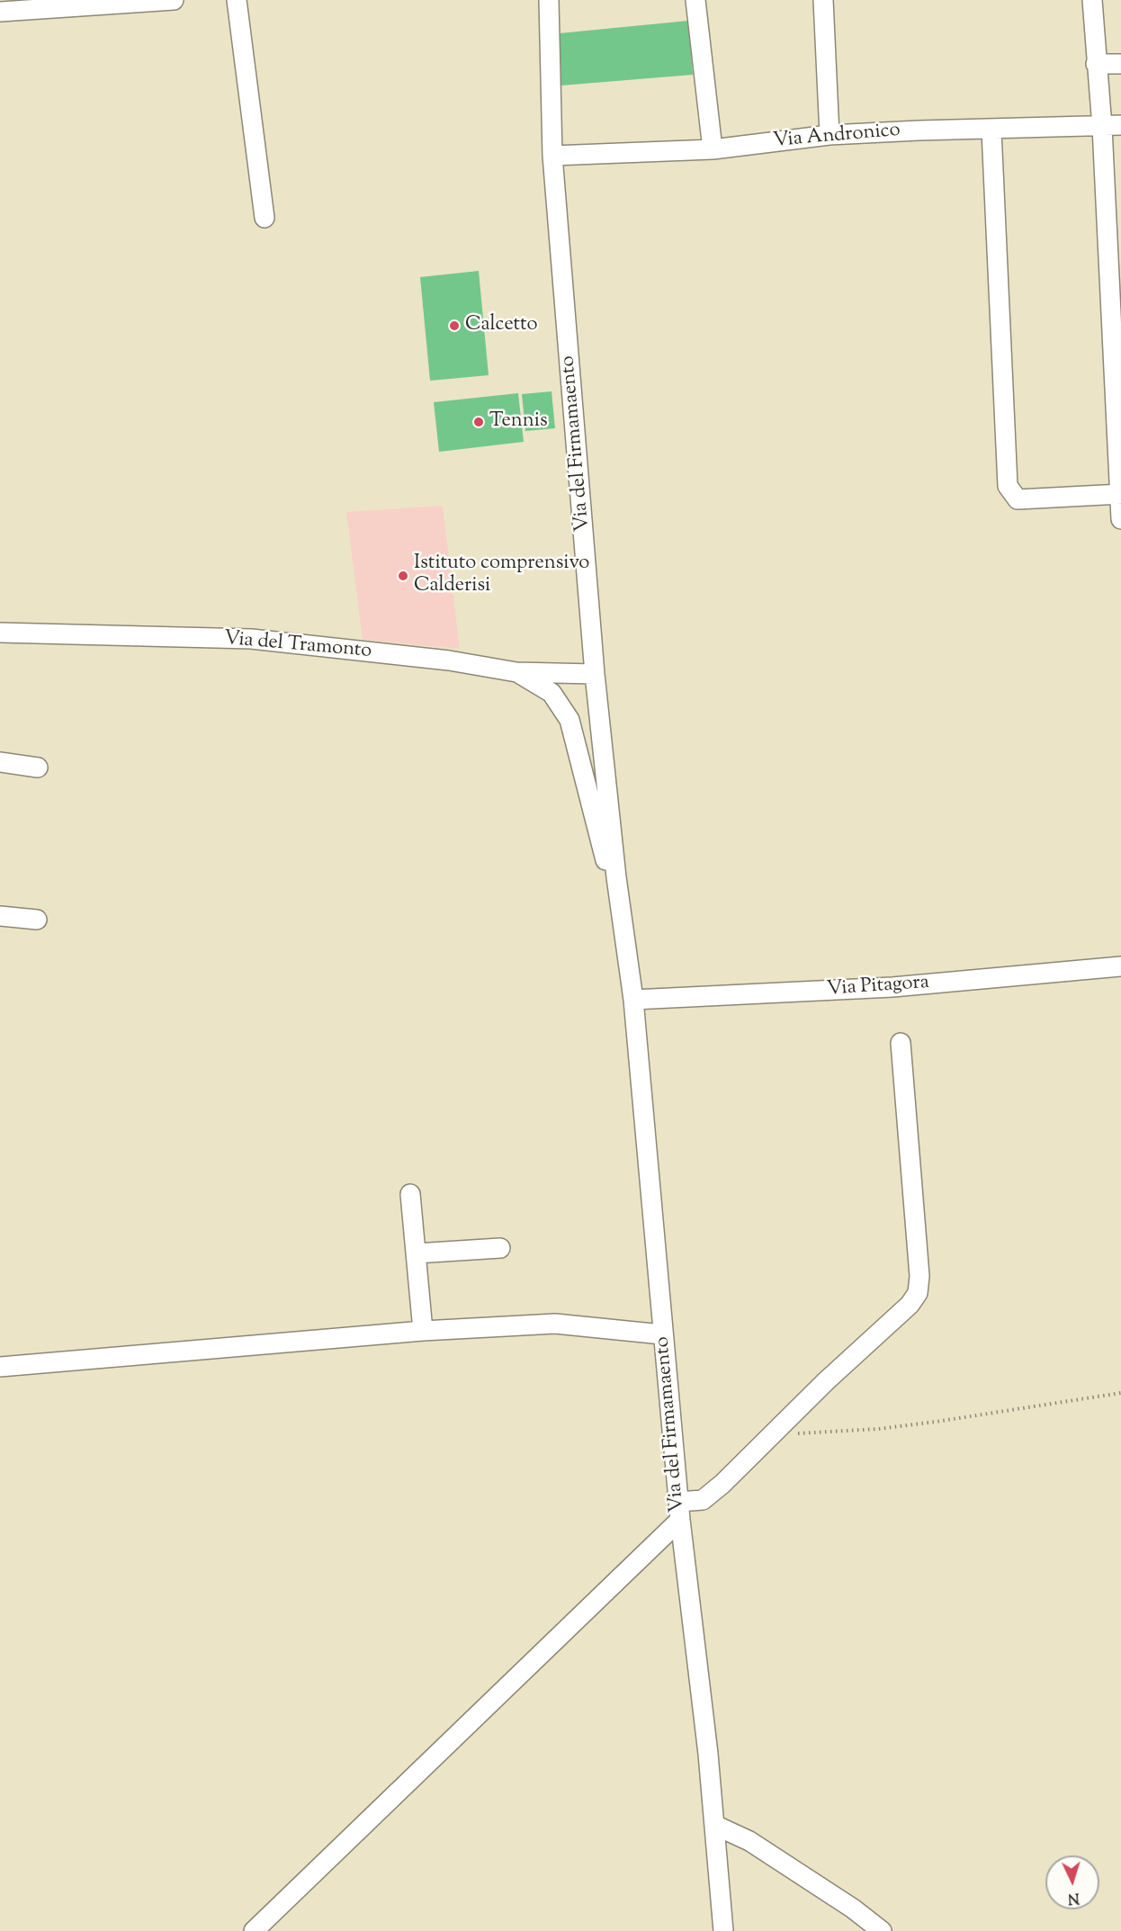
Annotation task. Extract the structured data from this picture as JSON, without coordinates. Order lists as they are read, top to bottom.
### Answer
{
  "streets": {
    "street": [
      "Via Andronico",
      "Via del Firmamaento",
      "Via del Tramonto",
      "Via Pitagora"
    ]
  },
  "crossings": [
    ["Via Andronico", "Via del Firmamaento"],
    ["Via del Firmamaento", "Via del Tramonto"],
    ["Via del Firmamaento", "Via Pitagora"]
  ],
  "places": ["Calcetto", "Tennis", "Istituto comprensivo Calderisi"],
  "north": "bottom"
}
